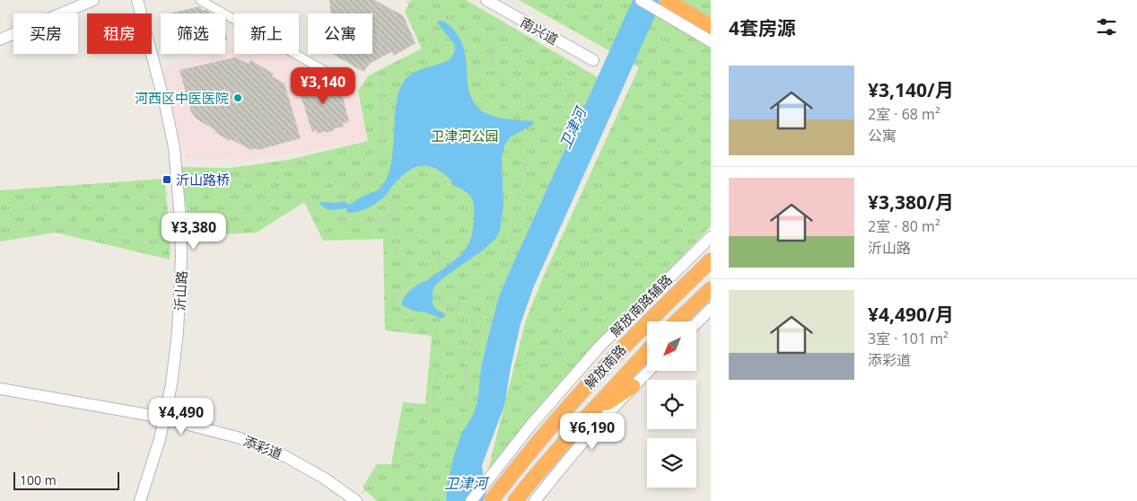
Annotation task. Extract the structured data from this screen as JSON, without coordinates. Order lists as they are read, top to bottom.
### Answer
{
  "streets": {
    "highway": ["解放南路"],
    "street": [
      "南兴道",
      "沂山路",
      "解放南路辅路",
      "添彩道"
    ]
  },
  "crossings": [
    ["沂山路", "添彩道"]
  ],
  "water": ["卫津河"],
  "parks": ["卫津河公园"],
  "places": {
    "other": ["河西区中医医院"],
    "transit": ["沂山路桥"]
  },
  "scale_bar": "100 m",
  "north": "bottom left",
  "page": {
    "heading": "4套房源",
    "chip": [
      "买房",
      "租房",
      "筛选",
      "新上",
      "公寓"
    ],
    "list": [
      {
        "name": "¥3,140/月",
        "note": "2室 · 68 m² · 公寓"
      },
      {
        "name": "¥3,380/月",
        "note": "2室 · 80 m² · 沂山路"
      },
      {
        "name": "¥4,490/月",
        "note": "3室 · 101 m² · 添彩道"
      }
    ],
    "price": [
      "¥3,140",
      "¥3,380",
      "¥4,490",
      "¥6,190"
    ],
    "scale": "100 m"
  }
}
